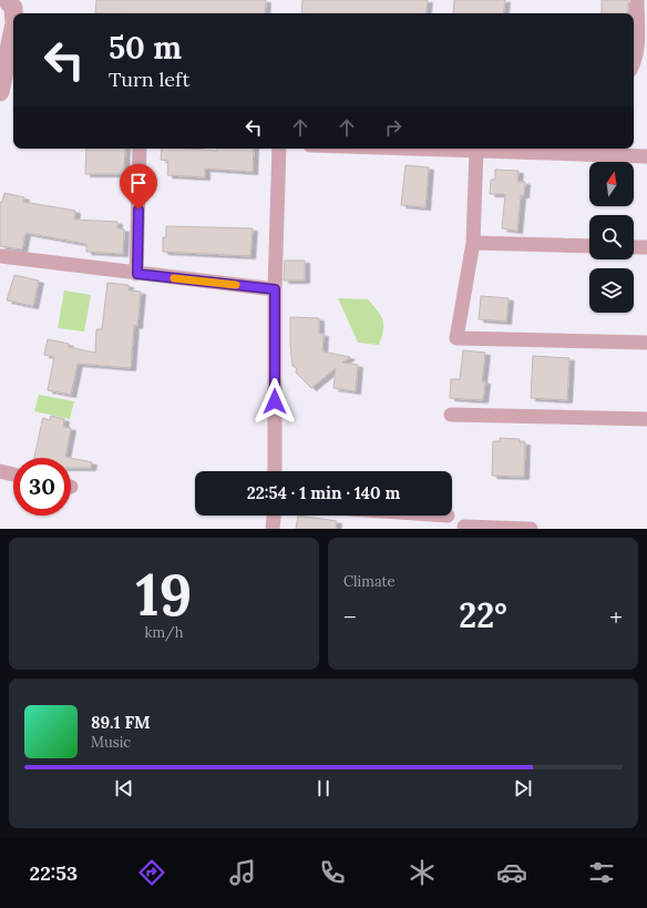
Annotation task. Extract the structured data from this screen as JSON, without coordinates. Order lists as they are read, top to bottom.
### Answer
{
  "north": "top",
  "page": {
    "turn": ["50 m", "Turn left"],
    "limit": "30",
    "trip": "22:54 · 1 min · 140 m",
    "tile": [
      ["19", "km/h"],
      "Climate"
    ],
    "heat": ["−", "22°", "+"],
    "song": ["89.1 FM", "Music"],
    "tabs": "22:53"
  }
}
